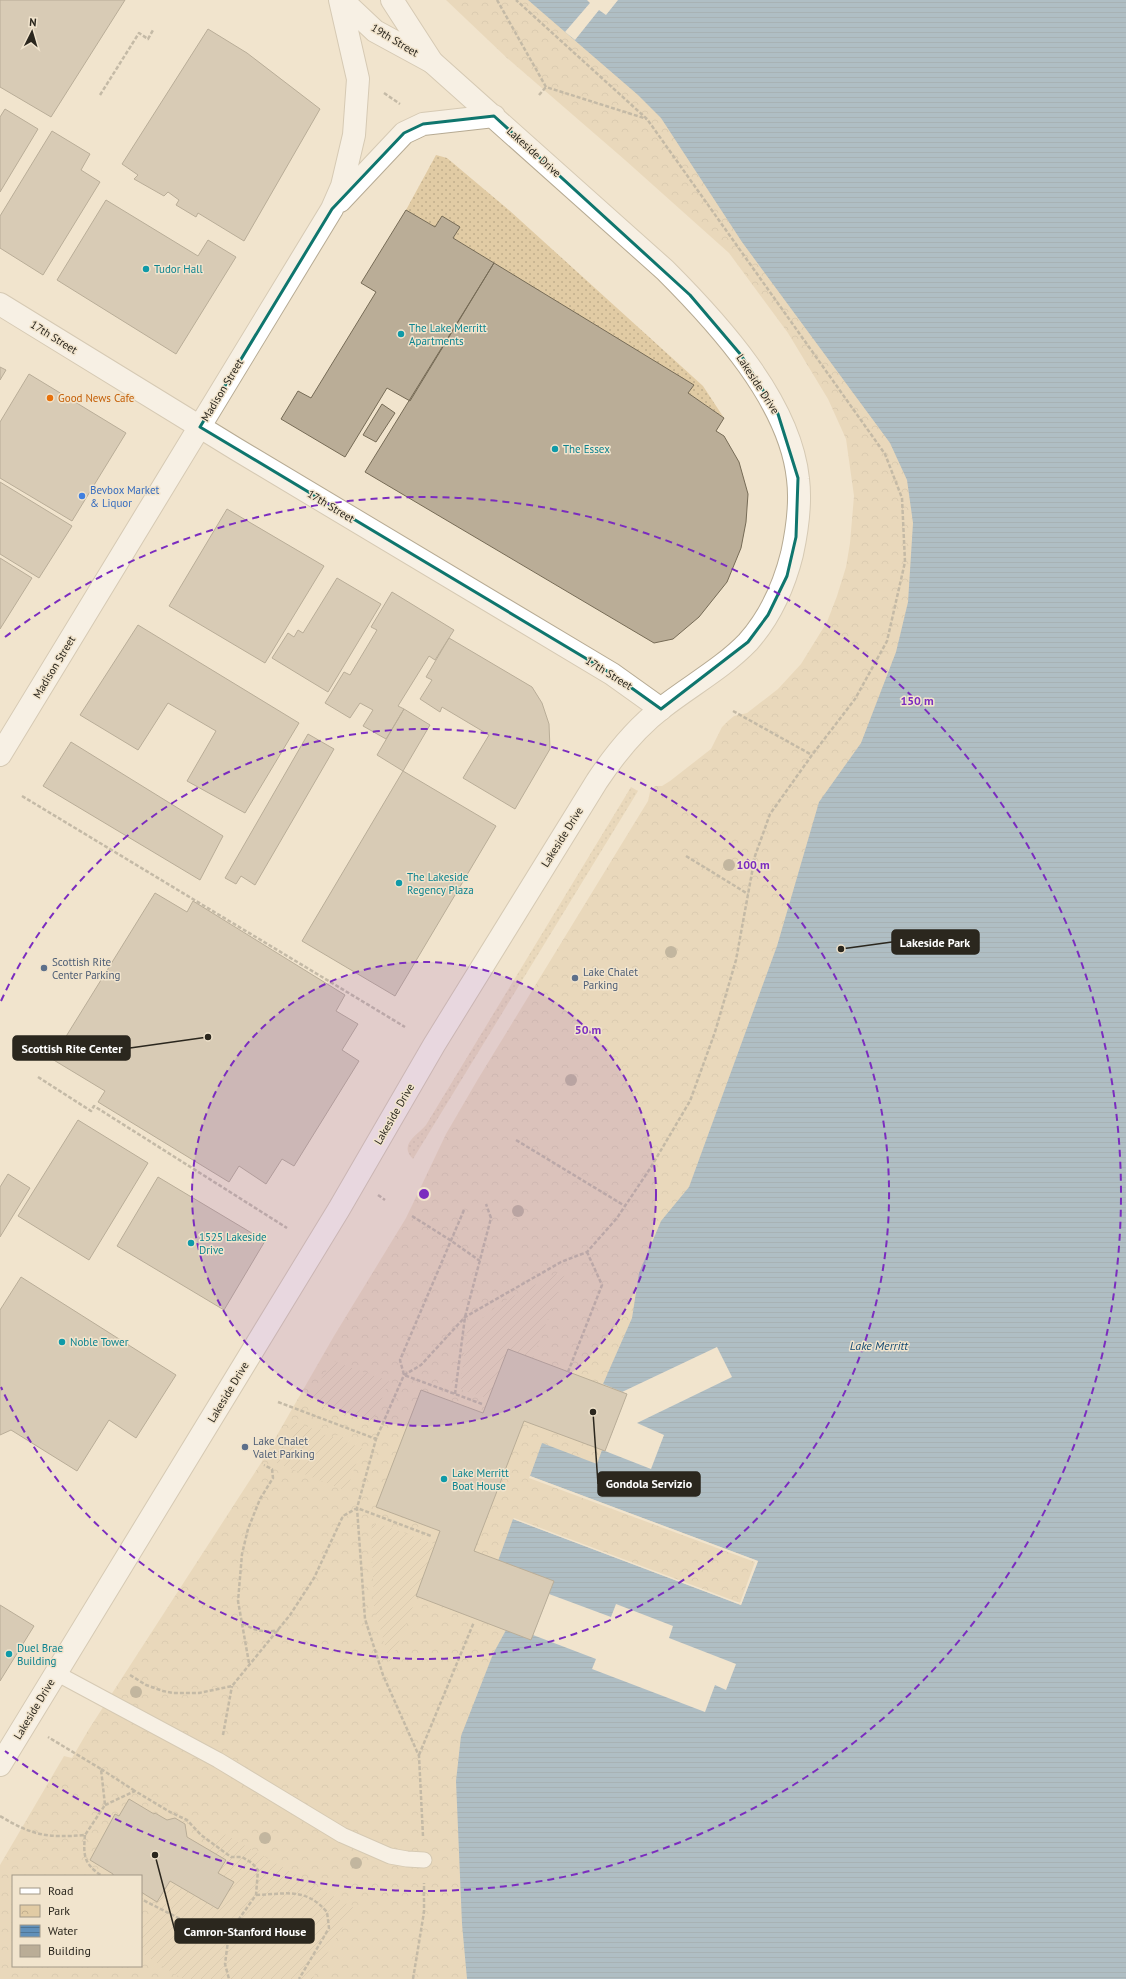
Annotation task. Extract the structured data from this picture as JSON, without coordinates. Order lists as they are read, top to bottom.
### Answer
{
  "streets": {
    "street": [
      "19th Street",
      "Lakeside Drive",
      "17th Street",
      "Madison Street"
    ]
  },
  "crossings": [
    ["19th Street", "Lakeside Drive"],
    ["19th Street", "Madison Street"],
    ["Lakeside Drive", "17th Street"],
    ["17th Street", "Madison Street"]
  ],
  "water": ["Lake Merritt"],
  "places": [
    "Tudor Hall",
    "The Lake Merritt Apartments",
    "Good News Cafe",
    "The Essex",
    "Bevbox Market & Liquor",
    "The Lakeside Regency Plaza",
    "Lakeside Park",
    "Scottish Rite Center Parking",
    "Lake Chalet Parking",
    "Scottish Rite Center",
    "1525 Lakeside Drive",
    "Noble Tower",
    "Gondola Servizio",
    "Lake Chalet Valet Parking",
    "Lake Merritt Boat House",
    "Duel Brae Building",
    "Camron-Stanford House"
  ],
  "legend": [
    "Road",
    "Park",
    "Water",
    "Building"
  ],
  "north": "top",
  "rings": ["150 m", "100 m", "50 m"]
}
